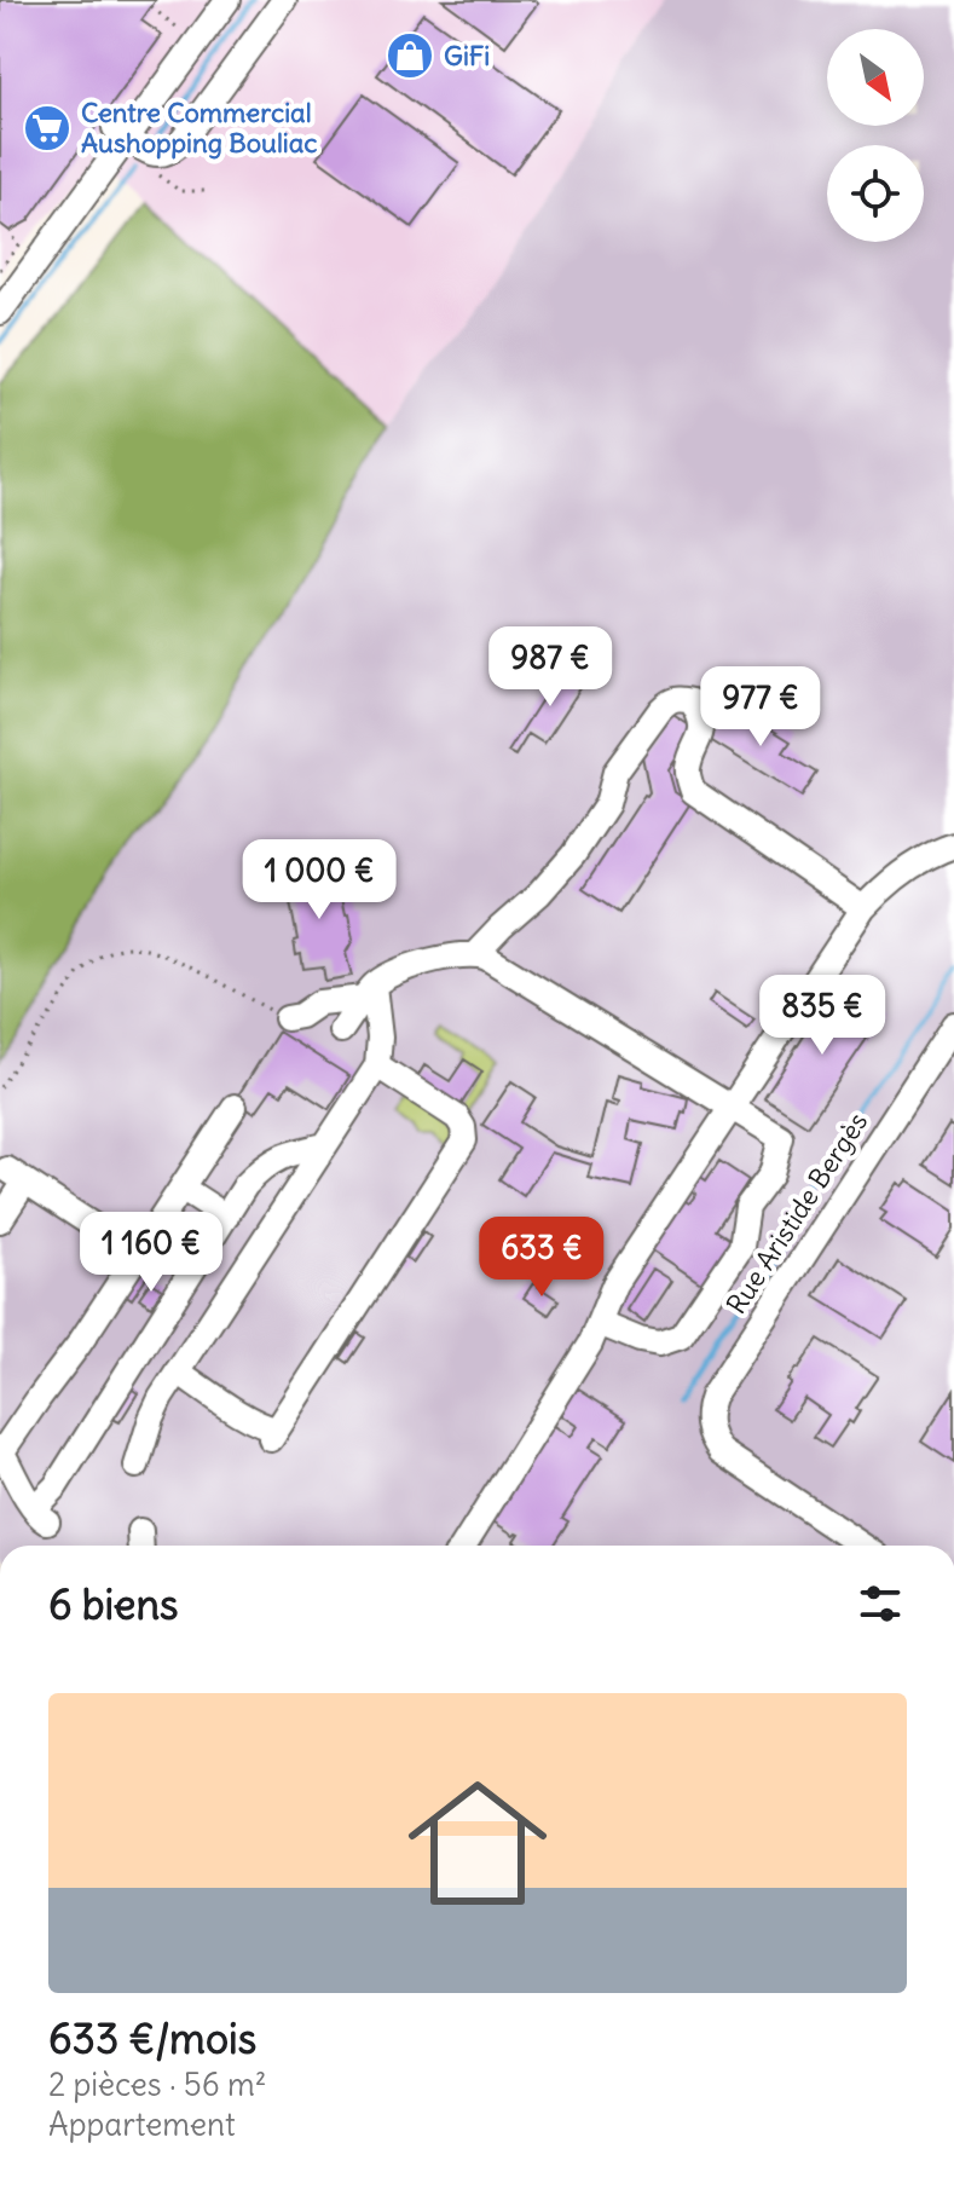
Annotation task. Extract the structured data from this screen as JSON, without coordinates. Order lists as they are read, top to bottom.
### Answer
{
  "streets": {
    "street": ["Rue Aristide Bergès"]
  },
  "places": {
    "shop": ["GiFi"],
    "supermarket": ["Centre Commercial Aushopping Bouliac"]
  },
  "north": "bottom right",
  "page": {
    "price": [
      "987 €",
      "977 €",
      "1 000 €",
      "835 €",
      "1 160 €",
      "633 €"
    ],
    "heading": "6 biens",
    "list": [
      {
        "name": "633 €/mois",
        "note": "2 pièces · 56 m² · Appartement"
      }
    ]
  }
}
